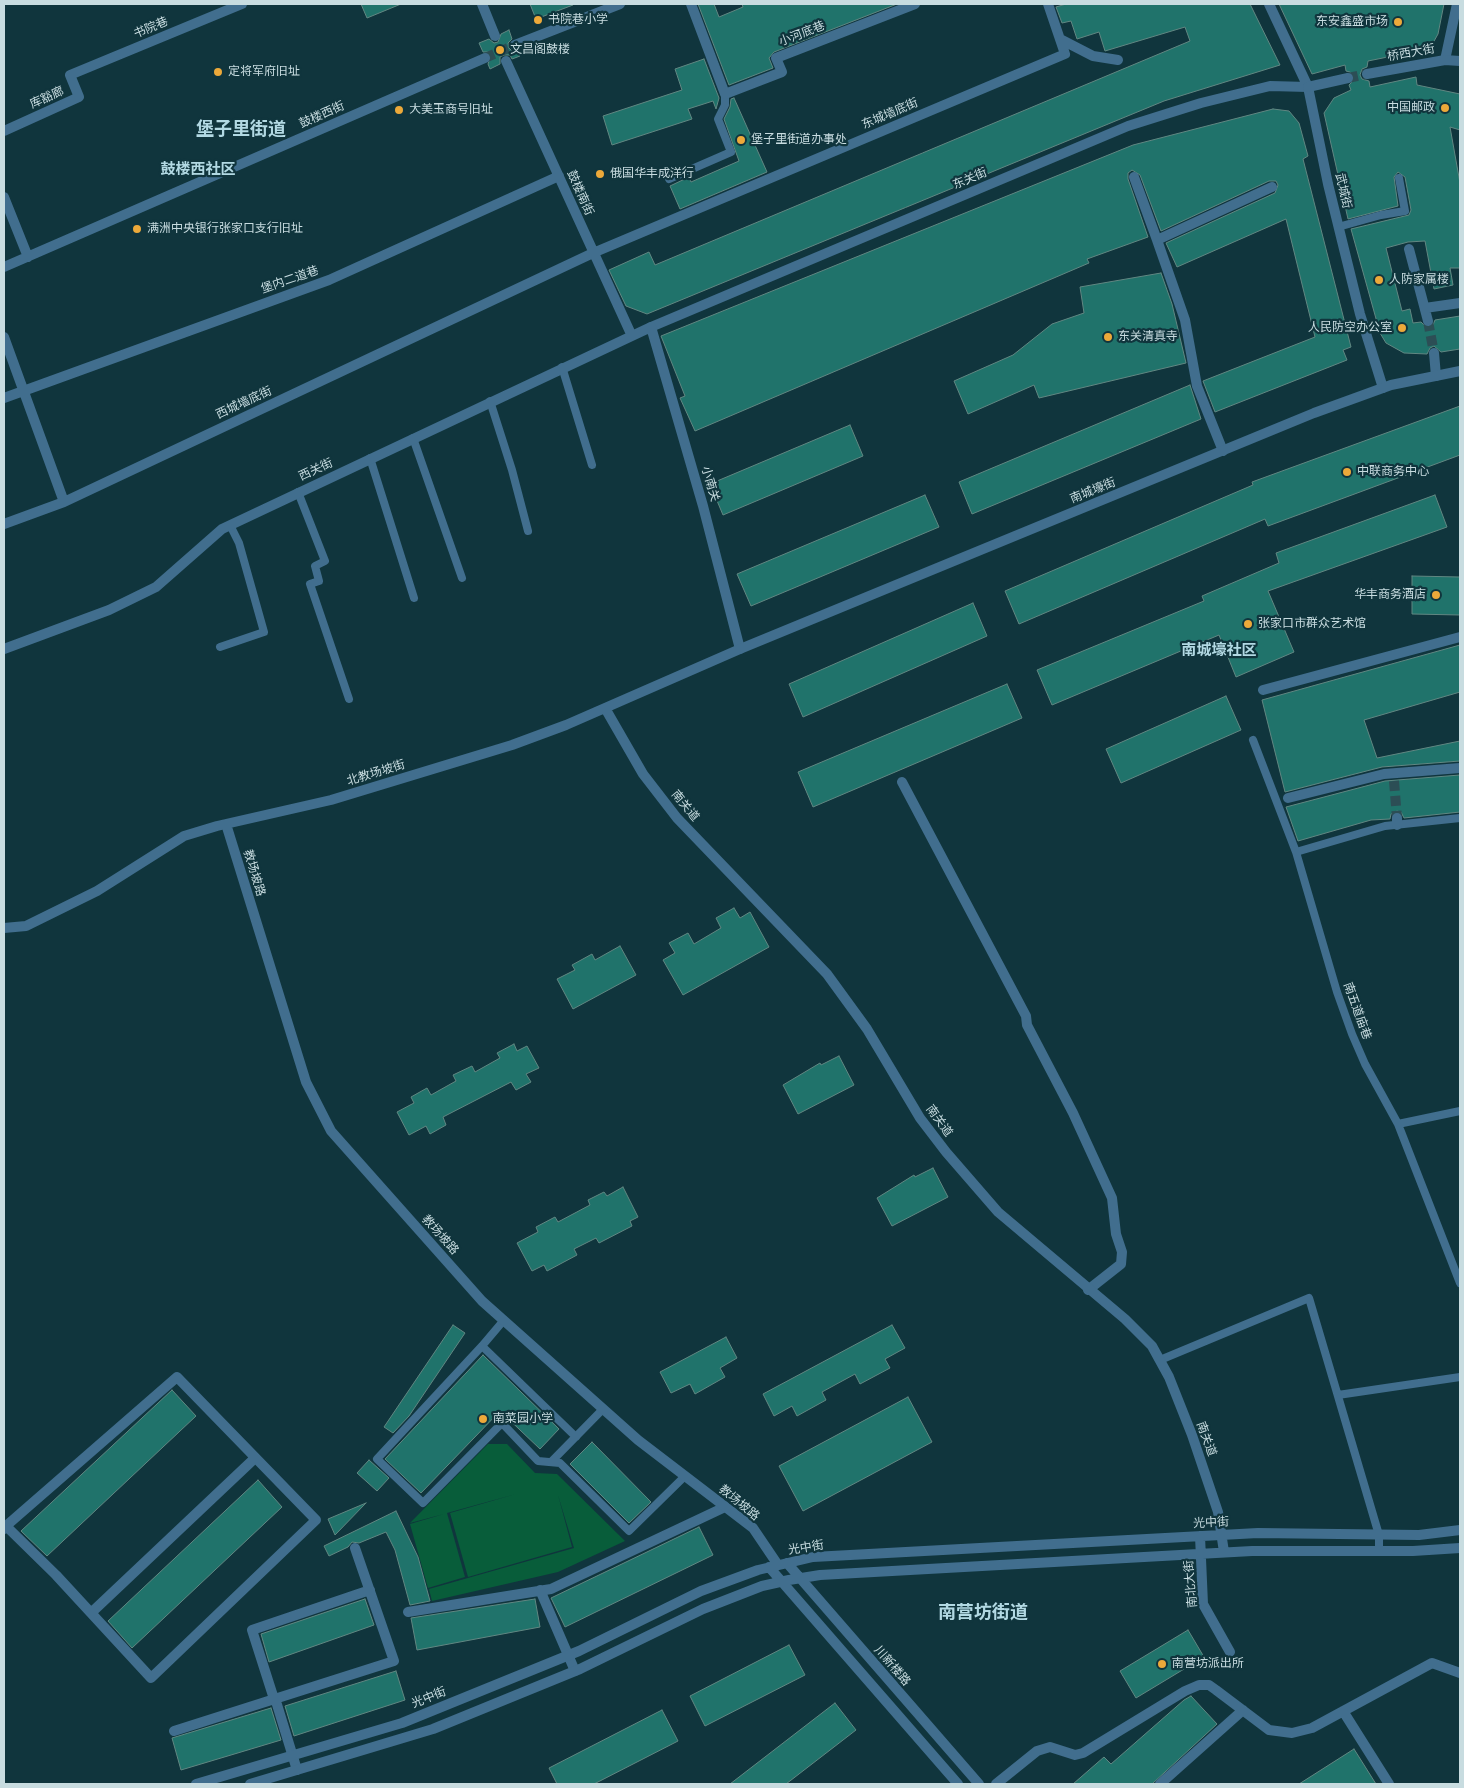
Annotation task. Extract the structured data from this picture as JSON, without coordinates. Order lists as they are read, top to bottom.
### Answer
{
  "streets": {
    "street": [
      "书院巷",
      "小河底巷",
      "桥西大街",
      "库豁廊",
      "东城墙底街",
      "鼓楼西街",
      "东关街",
      "武城街",
      "鼓楼南街",
      "堡内二道巷",
      "西城墙底街",
      "西关街",
      "小南关",
      "南城壕街",
      "北教场坡街",
      "南关道",
      "教场坡路",
      "光中街",
      "南北大街",
      "川新楼路"
    ],
    "lane": ["南五道庙巷"]
  },
  "crossings": [
    ["书院巷", "库豁廊"],
    ["东城墙底街", "鼓楼南街"],
    ["东城墙底街", "西城墙底街"],
    ["东关街", "武城街"],
    ["东关街", "西关街"],
    ["东关街", "小南关"],
    ["武城街", "南城壕街"],
    ["鼓楼南街", "堡内二道巷"],
    ["鼓楼南街", "西城墙底街"],
    ["鼓楼南街", "西关街"],
    ["西关街", "小南关"],
    ["小南关", "南城壕街"],
    ["小南关", "北教场坡街"],
    ["南城壕街", "北教场坡街"],
    ["北教场坡街", "南关道"],
    ["北教场坡街", "教场坡路"],
    ["南关道", "光中街"],
    ["教场坡路", "光中街"],
    ["教场坡路", "川新楼路"],
    ["光中街", "南北大街"],
    ["光中街", "川新楼路"]
  ],
  "districts": [
    "堡子里街道",
    "鼓楼西社区",
    "南城壕社区",
    "南营坊街道"
  ],
  "places": [
    "书院巷小学",
    "东安鑫盛市场",
    "文昌阁鼓楼",
    "定将军府旧址",
    "中国邮政",
    "大美玉商号旧址",
    "堡子里街道办事处",
    "俄国华丰成洋行",
    "满洲中央银行张家口支行旧址",
    "人防家属楼",
    "人民防空办公室",
    "东关清真寺",
    "中联商务中心",
    "华丰商务酒店",
    "张家口市群众艺术馆",
    "南菜园小学",
    "南营坊派出所"
  ]
}
